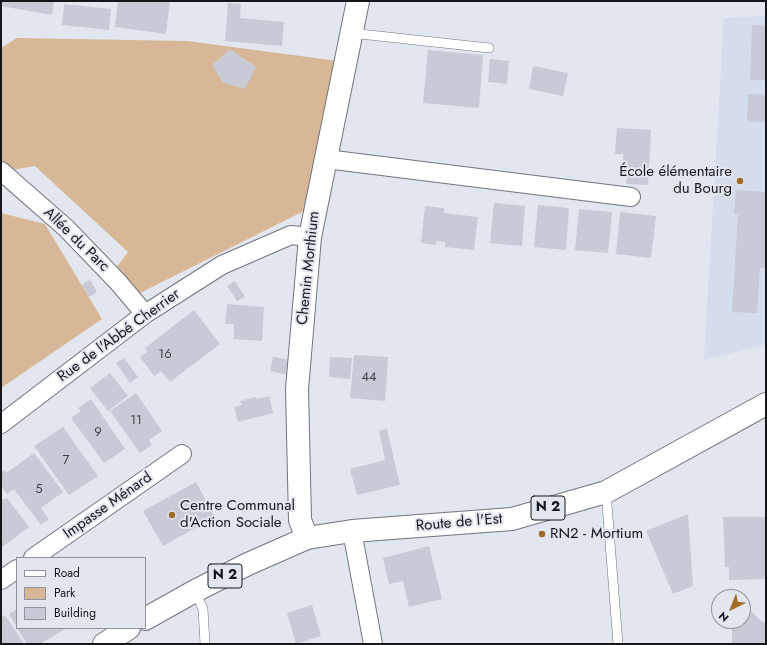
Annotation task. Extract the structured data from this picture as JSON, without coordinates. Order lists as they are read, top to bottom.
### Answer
{
  "streets": {
    "main road": ["Chemin Morthium", "N 2", "Route de l'Est"],
    "street": ["Allée du Parc", "Rue de l'Abbé Cherrier", "Impasse Ménard"]
  },
  "crossings": [
    ["Allée du Parc", "Rue de l'Abbé Cherrier"],
    ["Chemin Morthium", "Rue de l'Abbé Cherrier"],
    ["Chemin Morthium", "Route de l'Est"]
  ],
  "places": ["École élémentaire du Bourg", "Centre Communal d'Action Sociale", "RN2 - Mortium"],
  "house_numbers": [
    "16",
    "44",
    "11",
    "9",
    "7",
    "5"
  ],
  "legend": ["Road", "Park", "Building"],
  "north": "bottom left"
}
